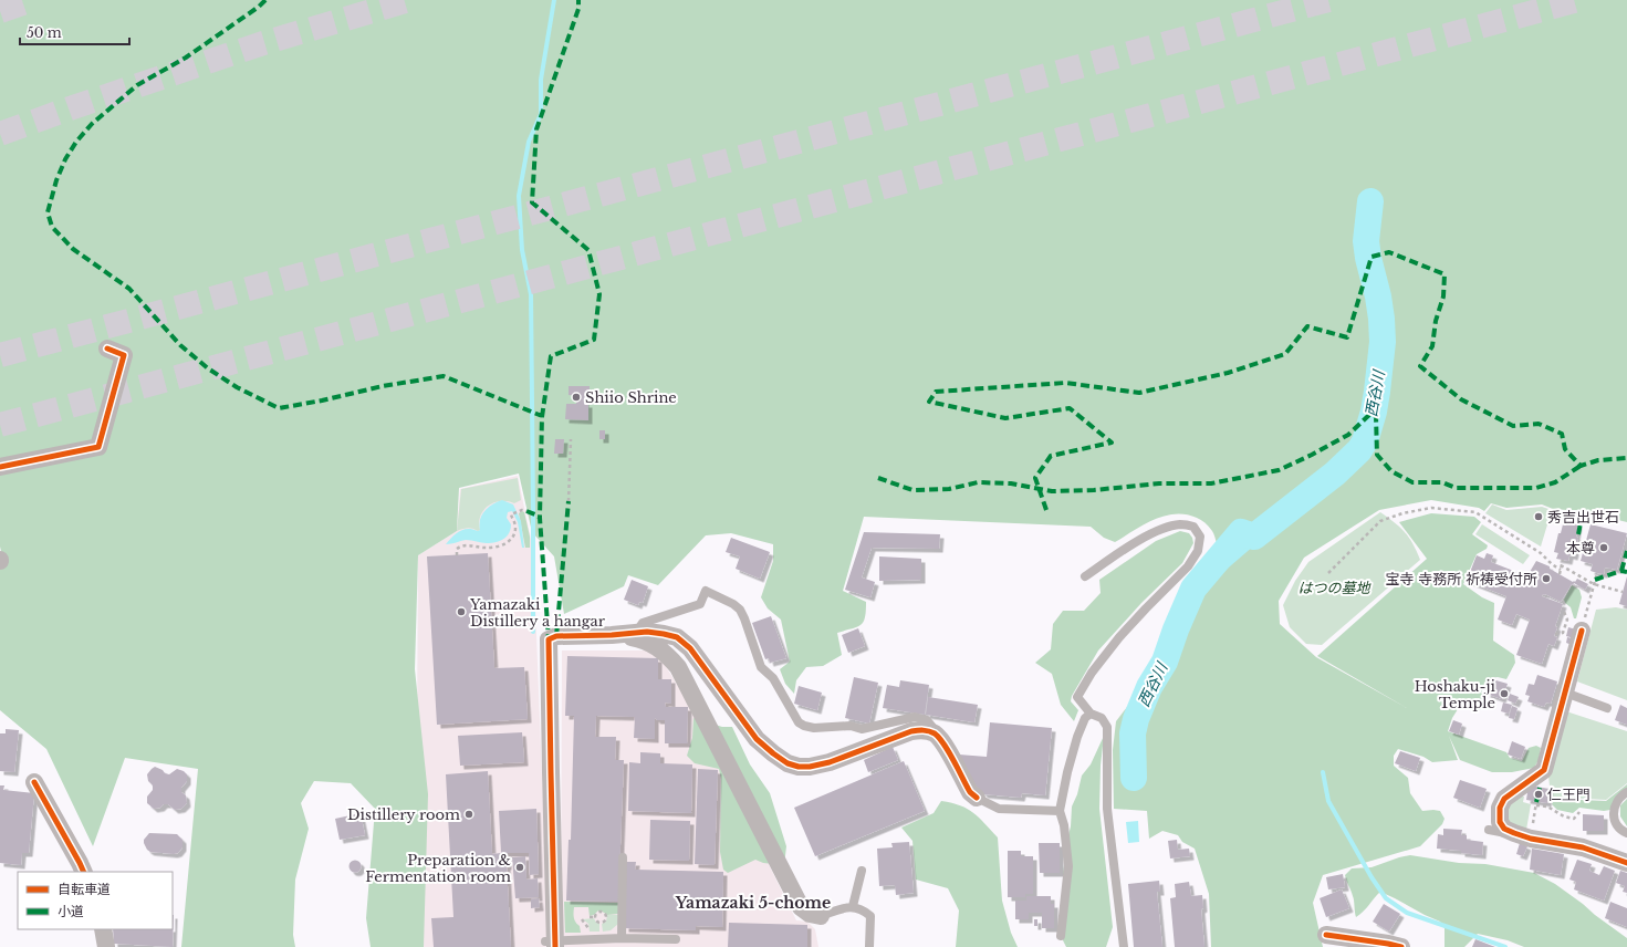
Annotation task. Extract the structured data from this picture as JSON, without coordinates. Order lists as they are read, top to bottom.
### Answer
{
  "districts": ["Yamazaki 5-chome"],
  "water": ["西谷川"],
  "parks": ["はつの墓地"],
  "places": [
    "Shiio Shrine",
    "秀吉出世石",
    "本尊",
    "宝寺 寺務所 祈祷受付所",
    "Yamazaki Distillery a hangar",
    "Hoshaku-ji Temple",
    "仁王門",
    "Distillery room",
    "Preparation & Fermentation room"
  ],
  "legend": ["自転車道", "小道"],
  "scale_bar": "50 m"
}
